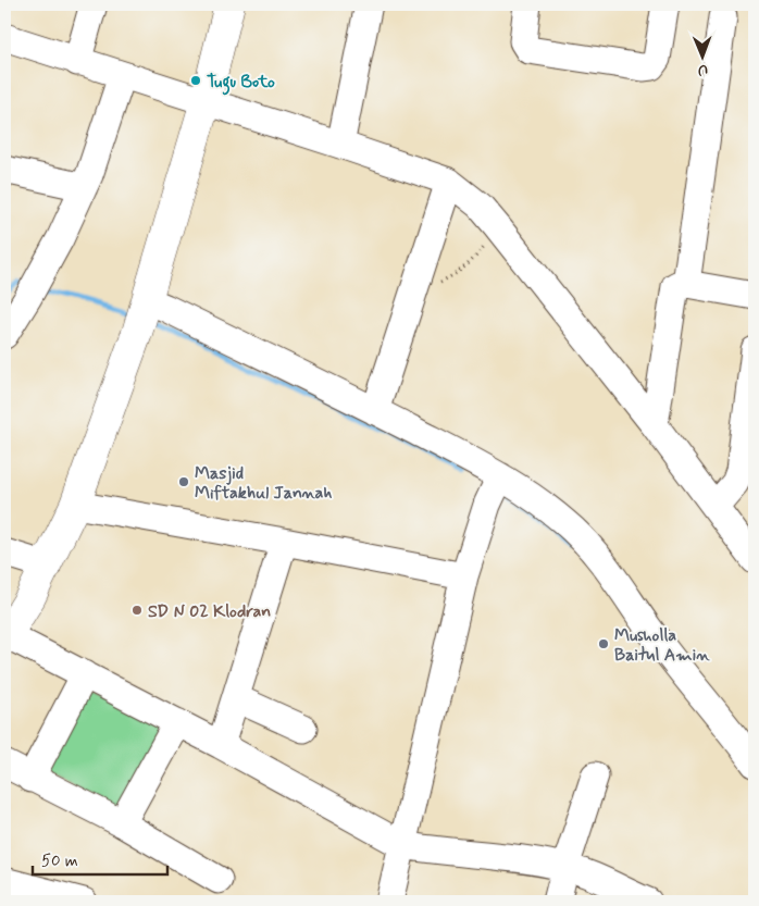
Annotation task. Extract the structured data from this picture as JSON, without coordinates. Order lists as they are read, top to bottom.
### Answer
{
  "places": [
    "Tugu Boto",
    "Masjid Miftakhul Jannah",
    "SD N 02 Klodran",
    "Musholla Baitul Amin"
  ],
  "scale_bar": "50 m",
  "north": "bottom"
}
